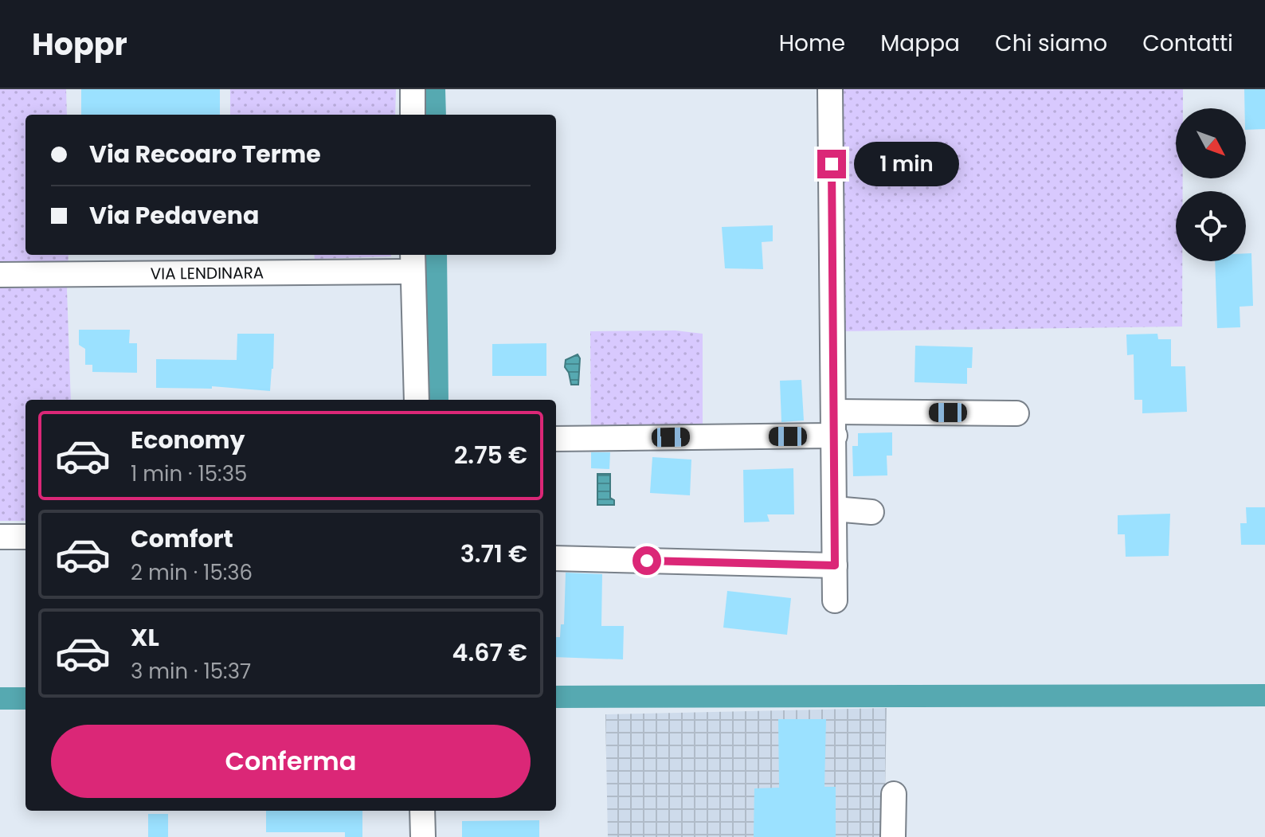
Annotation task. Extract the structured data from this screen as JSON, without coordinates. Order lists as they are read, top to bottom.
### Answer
{
  "streets": {
    "street": ["VIA LENDINARA"]
  },
  "north": "bottom right",
  "page": {
    "header": "Hoppr",
    "nav": [
      "Home",
      "Mappa",
      "Chi siamo",
      "Contatti"
    ],
    "banner": ["Via Recoaro Terme", "Via Pedavena"],
    "bubble": "1 min",
    "list": [
      {
        "name": "Economy",
        "note": "1 min · 15:35",
        "value": "2.75 €"
      },
      {
        "name": "Comfort",
        "note": "2 min · 15:36",
        "value": "3.71 €"
      },
      {
        "name": "XL",
        "note": "3 min · 15:37",
        "value": "4.67 €"
      }
    ],
    "buttons": "Conferma"
  }
}
